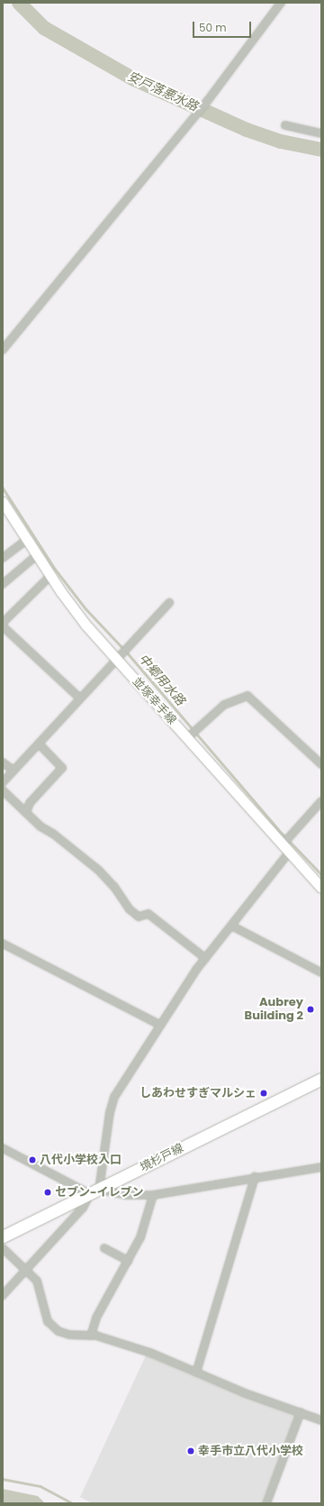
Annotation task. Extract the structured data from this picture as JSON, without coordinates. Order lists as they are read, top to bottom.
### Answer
{
  "streets": {
    "main road": ["並塚幸手線", "境杉戸線"]
  },
  "water": ["安戸落悪水路", "中郷用水路"],
  "places": [
    "Aubrey Building 2",
    "しあわせすぎマルシェ",
    "八代小学校入口",
    "セブン-イレブン",
    "幸手市立八代小学校"
  ],
  "scale_bar": "50 m"
}
